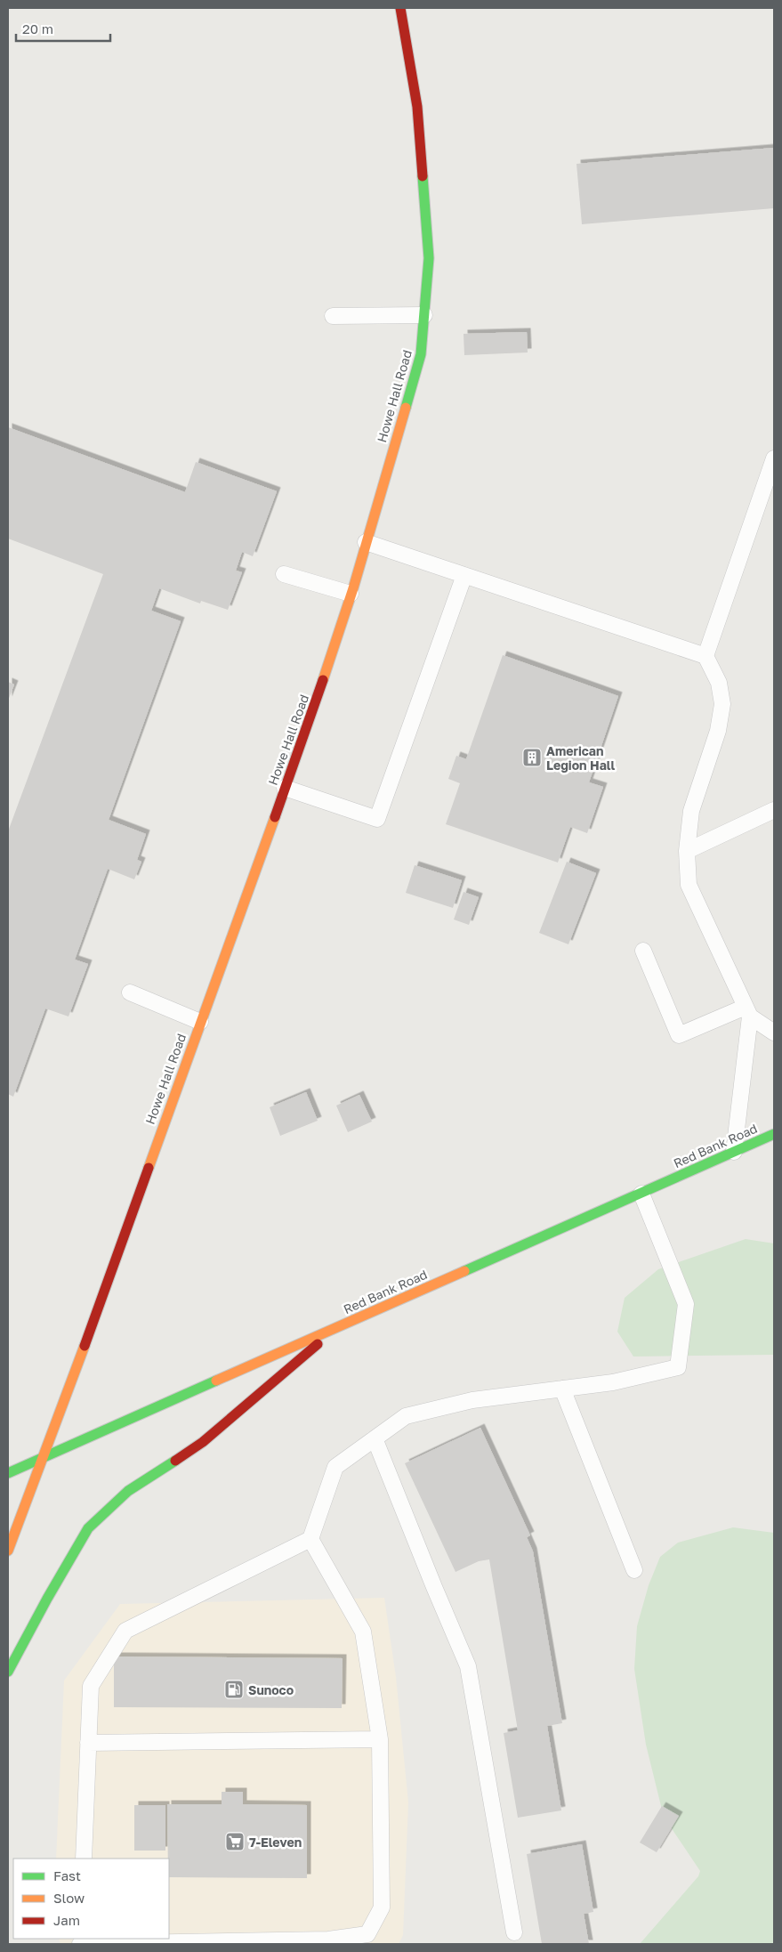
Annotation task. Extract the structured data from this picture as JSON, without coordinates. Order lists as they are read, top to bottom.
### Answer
{
  "streets": {
    "street": ["Howe Hall Road", "Red Bank Road"]
  },
  "crossings": [
    ["Howe Hall Road", "Red Bank Road"]
  ],
  "places": {
    "building": ["American Legion Hall"],
    "fuel station": ["Sunoco"],
    "supermarket": ["7-Eleven"]
  },
  "legend": ["Fast", "Slow", "Jam"],
  "scale_bar": "20 m"
}
